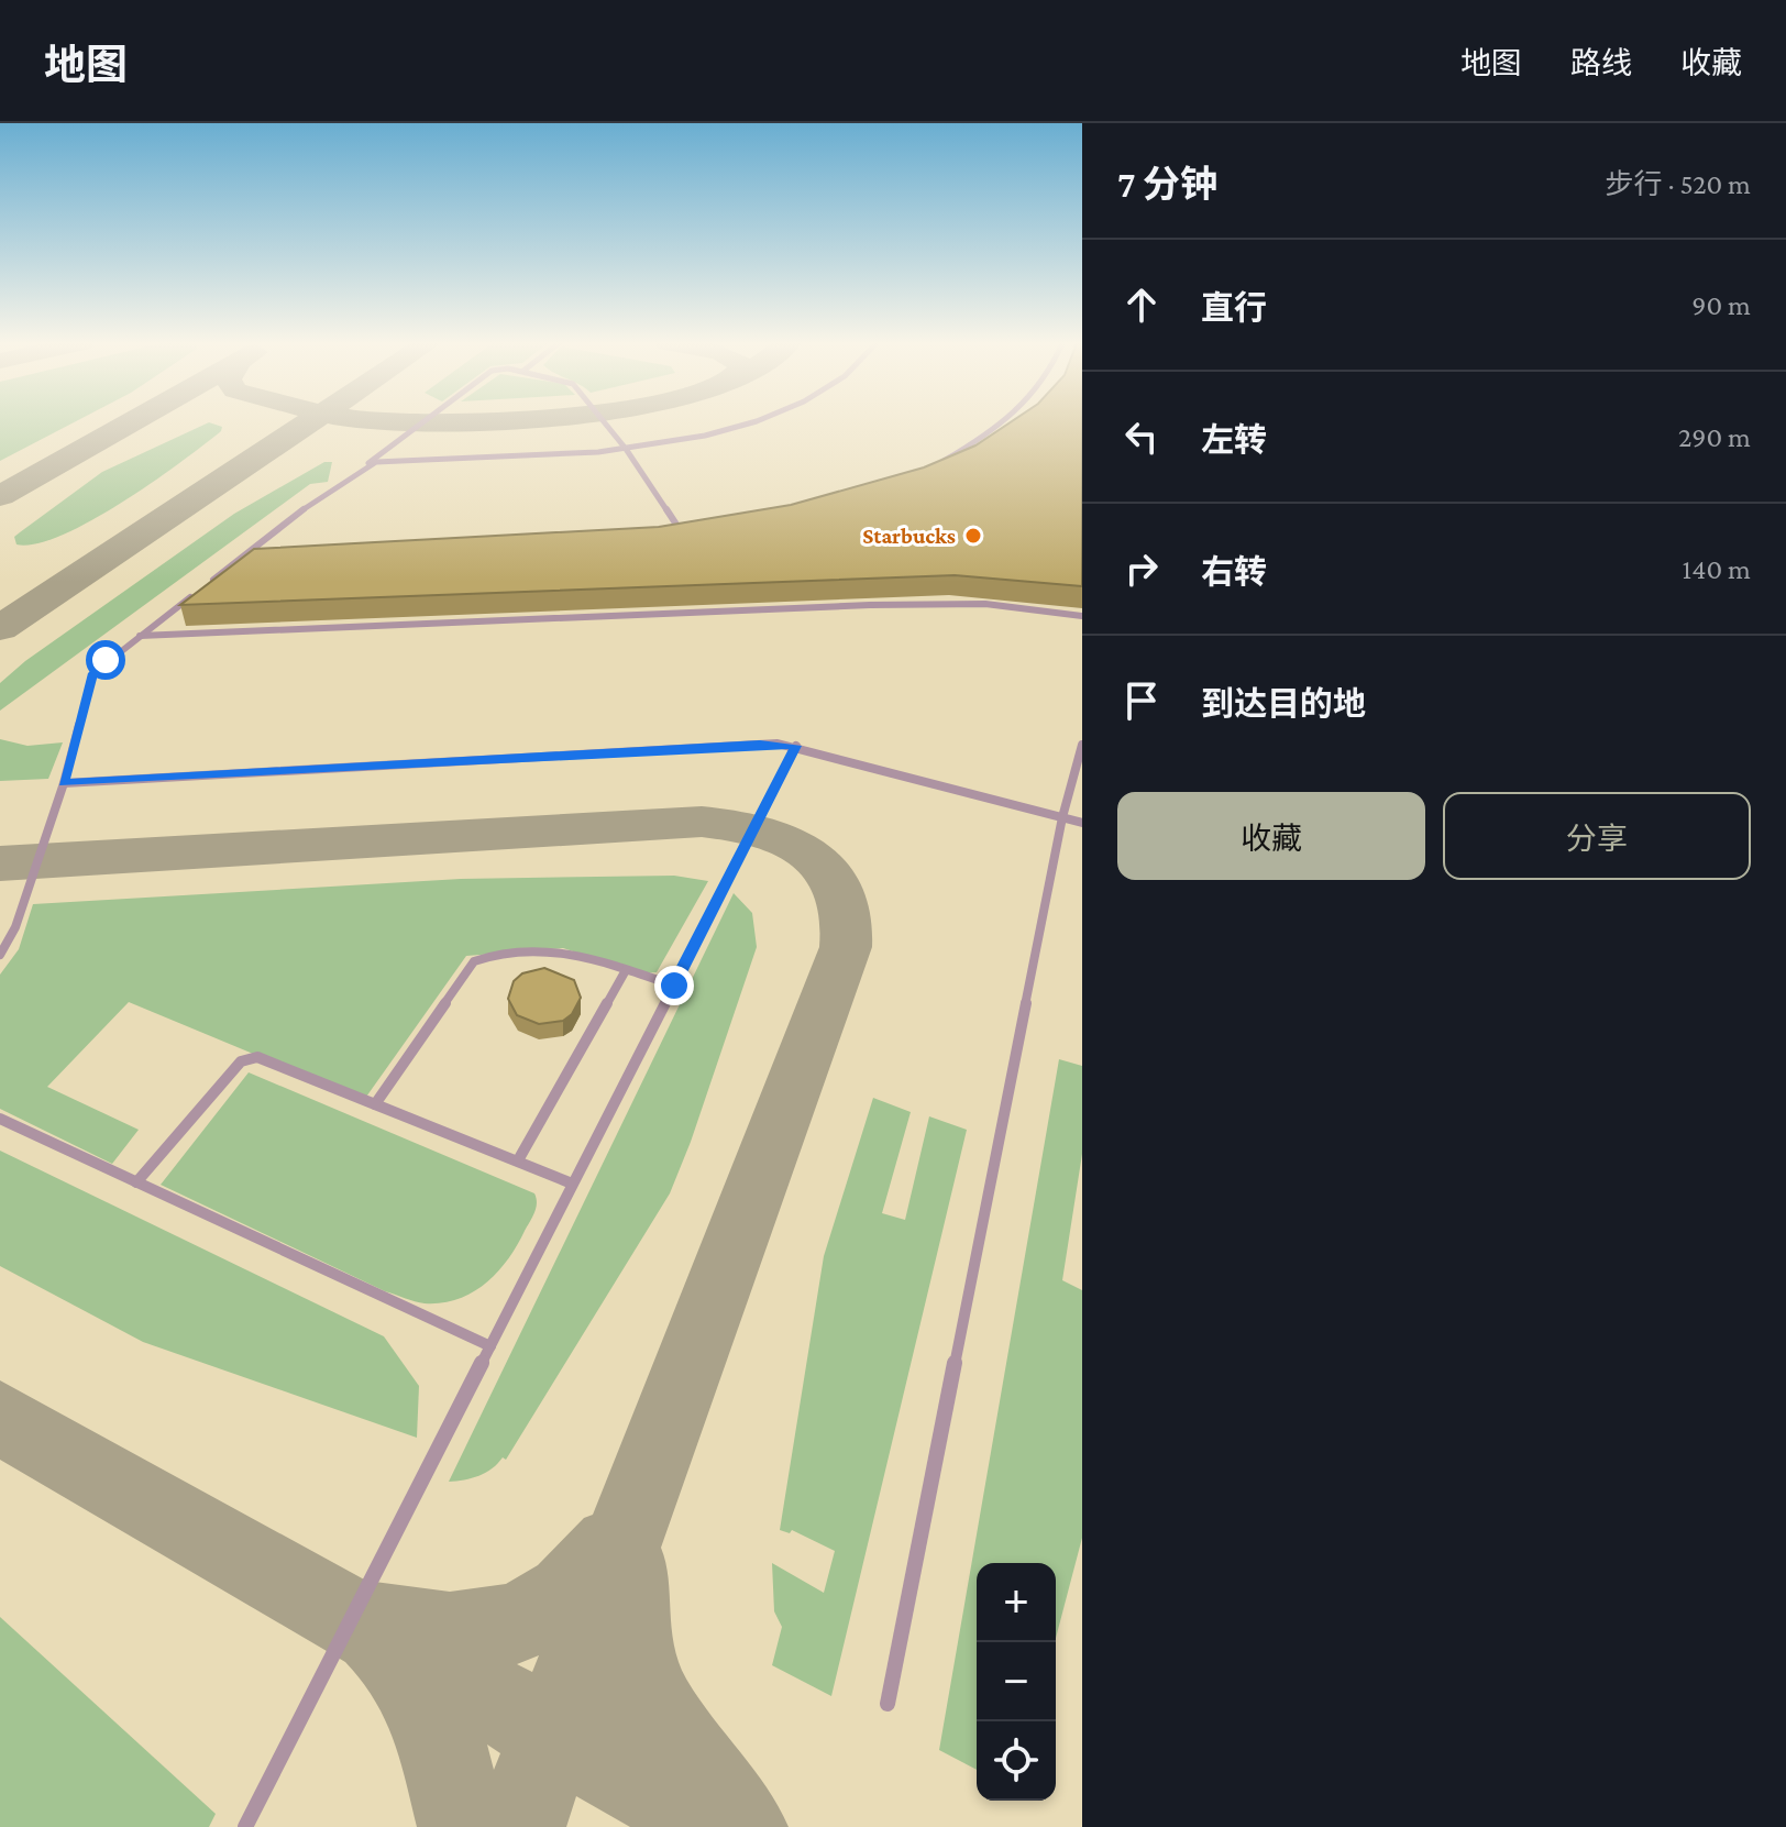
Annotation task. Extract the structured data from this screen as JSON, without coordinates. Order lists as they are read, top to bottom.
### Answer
{
  "places": ["Starbucks"],
  "page": {
    "header": "地图",
    "nav": ["地图", "路线", "收藏"],
    "heading": ["7 分钟", "步行 · 520 m"],
    "list": [
      ["直行", "90 m"],
      ["左转", "290 m"],
      ["右转", "140 m"],
      "到达目的地"
    ],
    "buttons": ["收藏", "分享"],
    "map_buttons": ["+", "−"]
  }
}
